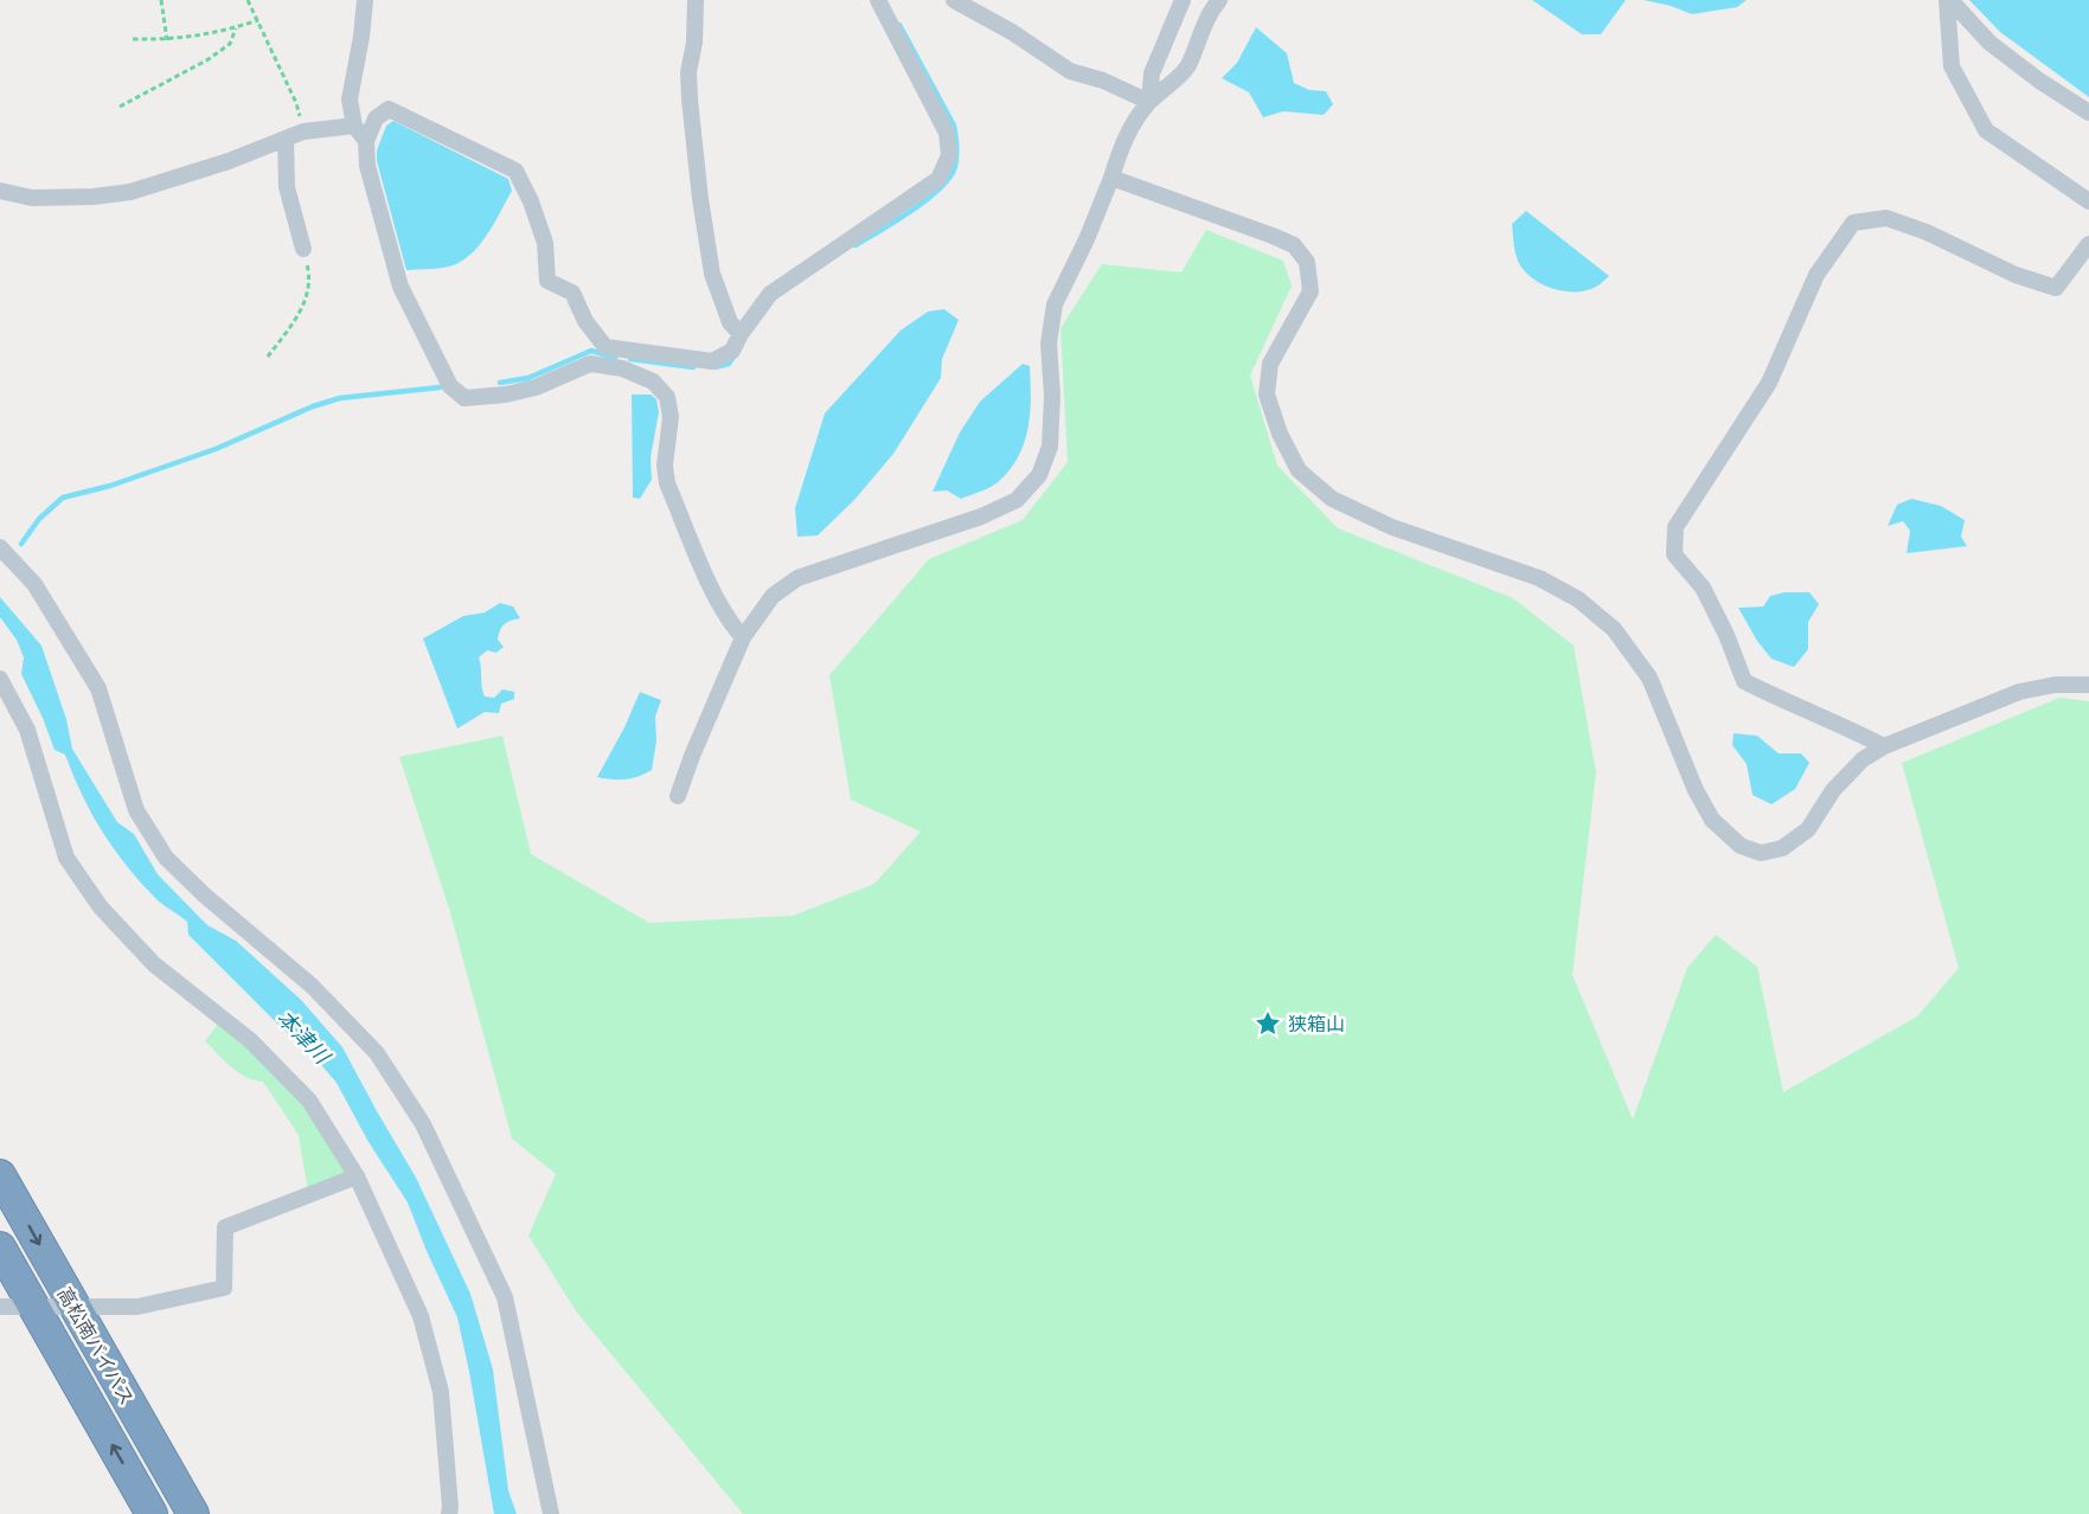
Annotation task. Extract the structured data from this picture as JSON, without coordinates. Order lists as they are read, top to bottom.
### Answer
{
  "streets": {
    "highway": ["高松南バイパス"]
  },
  "water": ["本津川"],
  "places": {
    "place": ["狭箱山"]
  }
}
